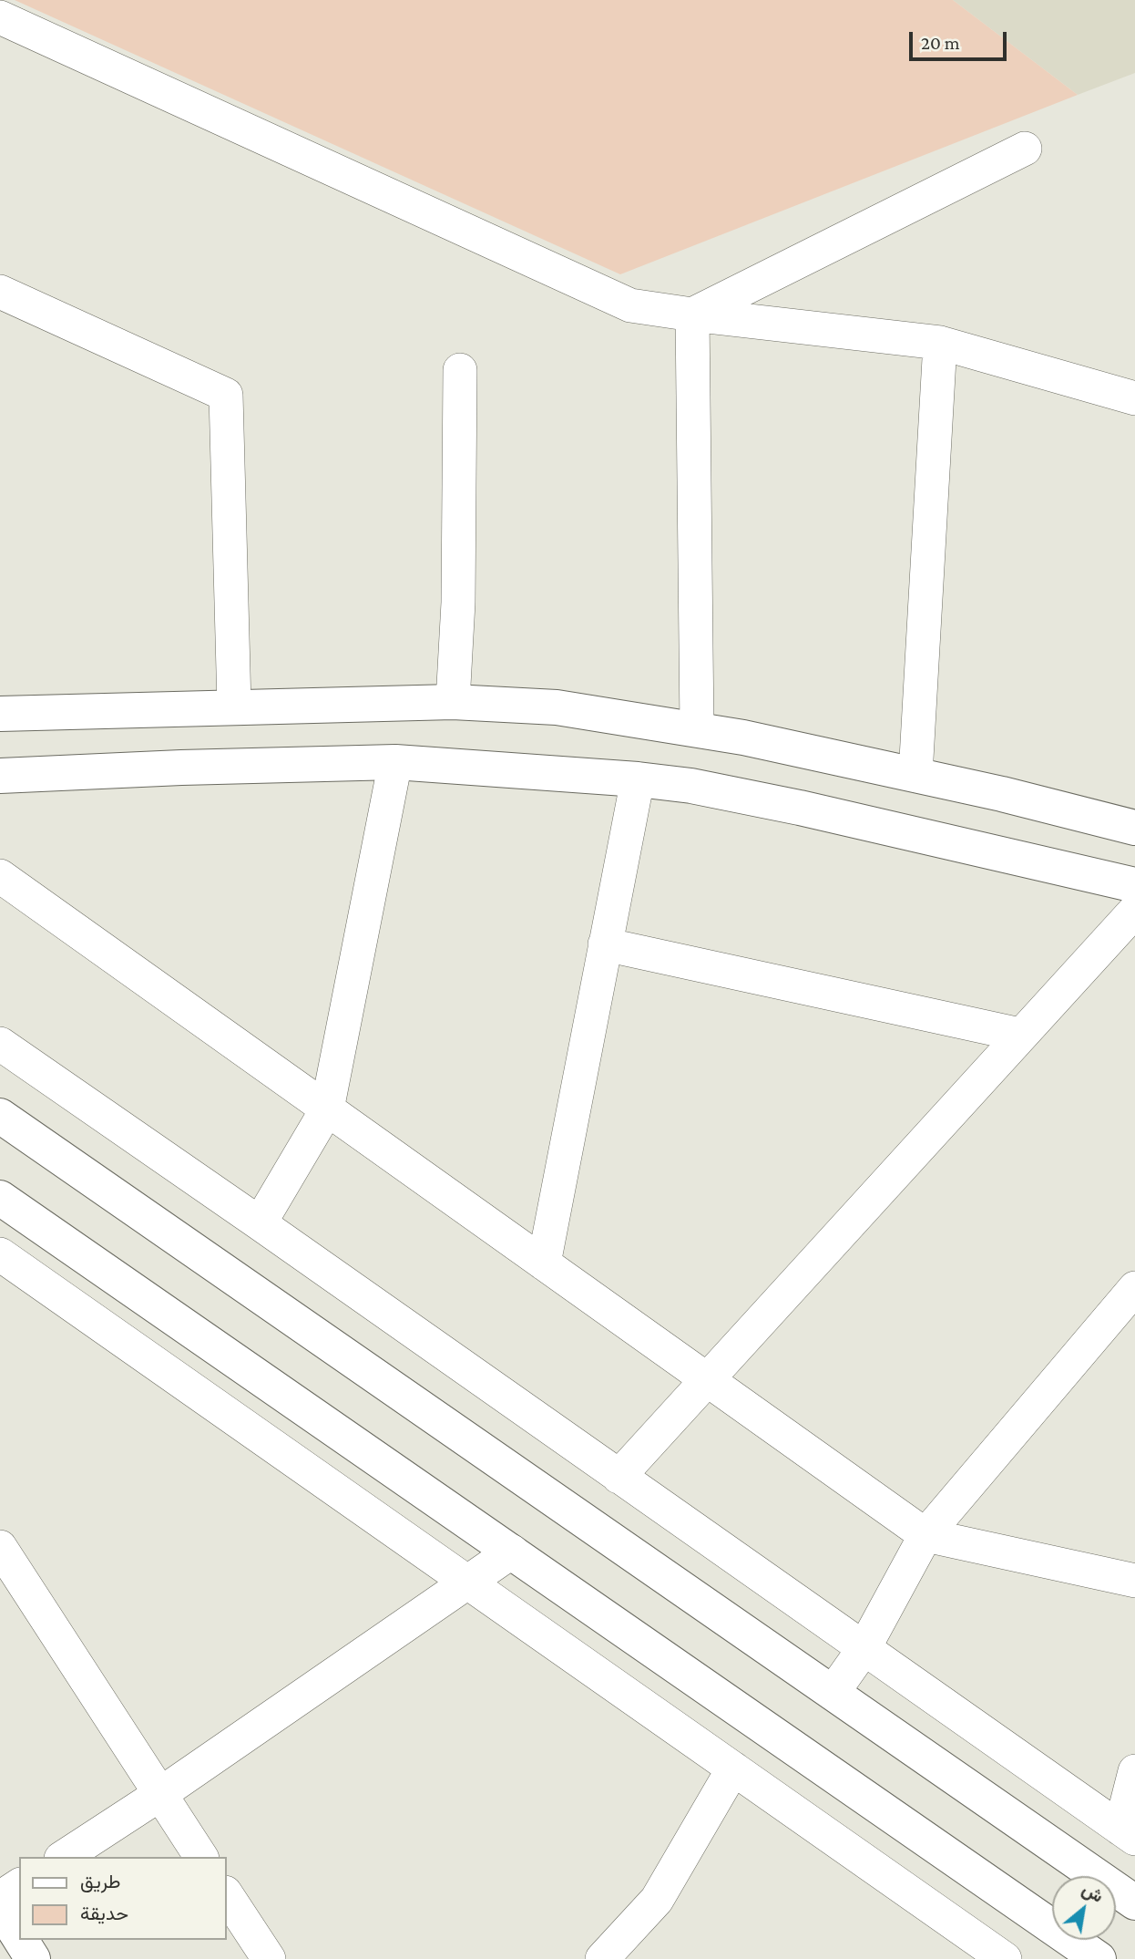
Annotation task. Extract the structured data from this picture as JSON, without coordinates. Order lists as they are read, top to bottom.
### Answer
{
  "legend": ["طريق", "حديقة"],
  "scale_bar": "20 m",
  "north": "top right"
}
